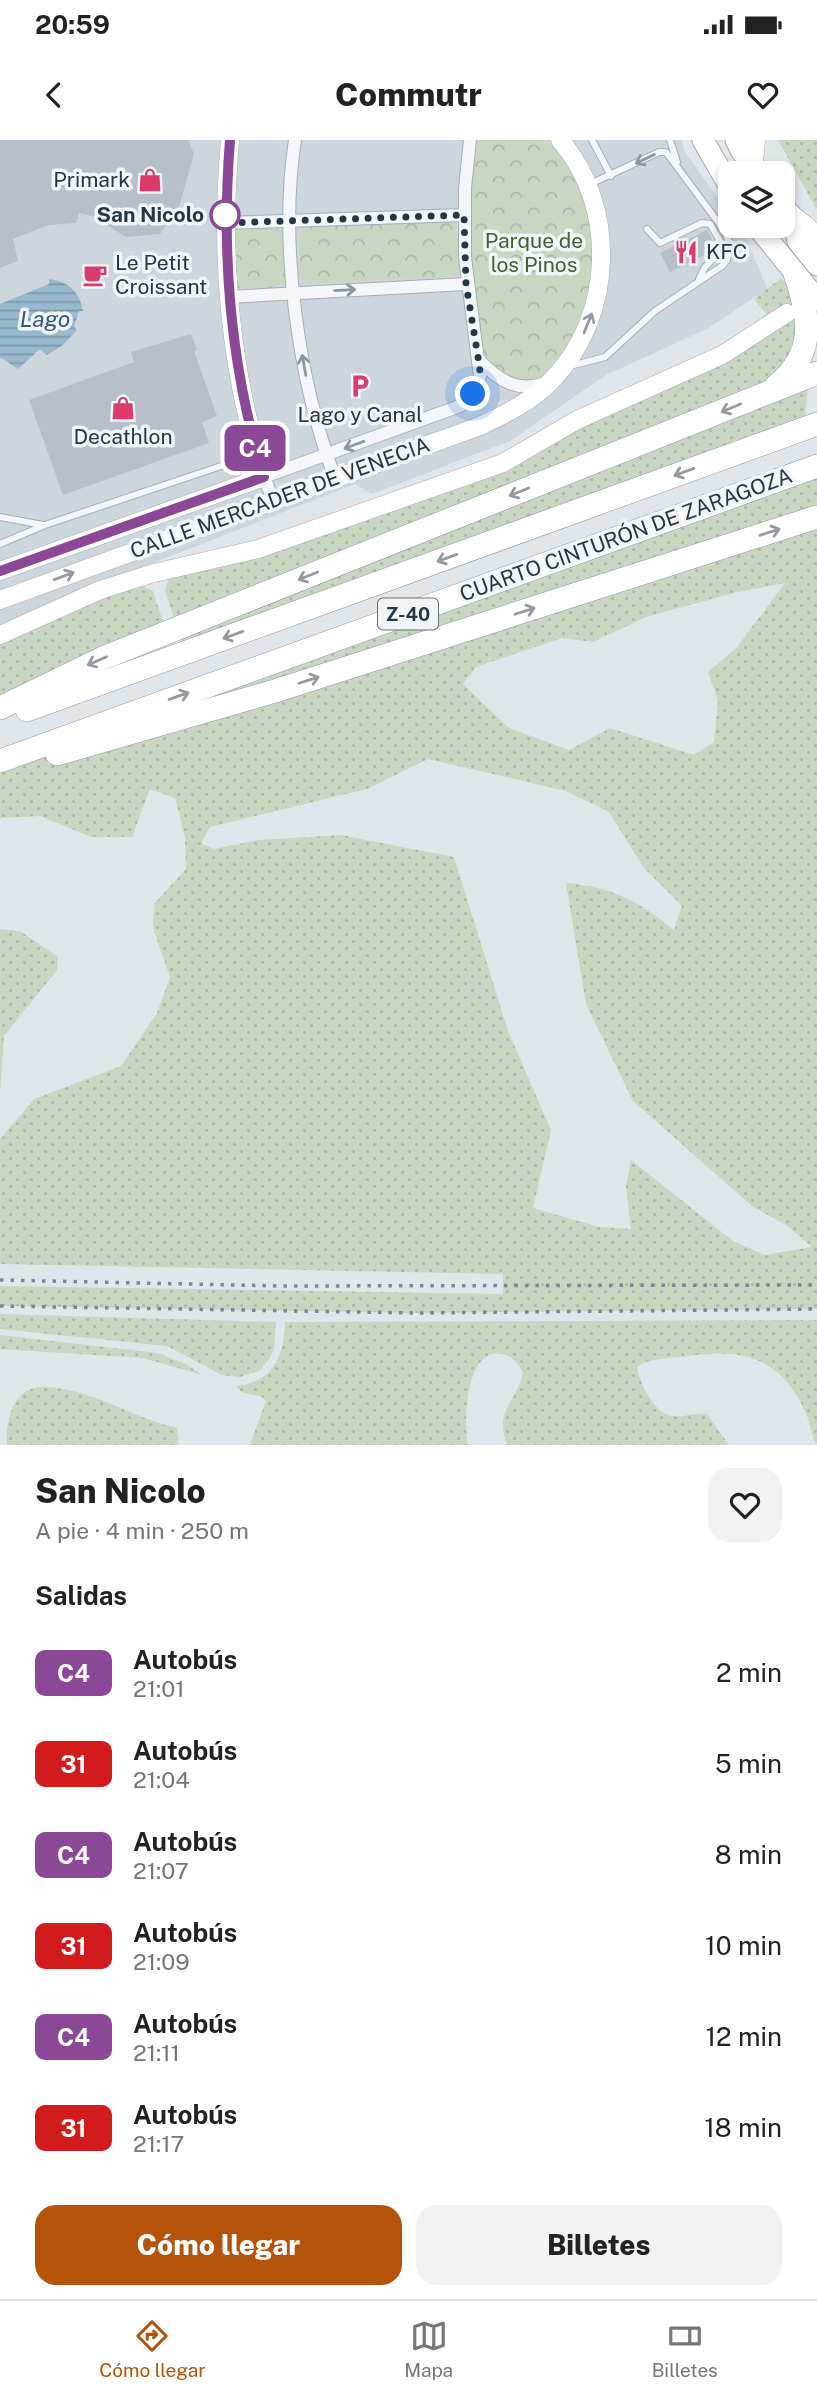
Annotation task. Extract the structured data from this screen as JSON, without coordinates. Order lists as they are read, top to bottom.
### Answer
{
  "streets": {
    "highway": ["CUARTO CINTURÓN DE ZARAGOZA", "Z-40"],
    "street": ["CALLE MERCADER DE VENECIA"]
  },
  "water": ["Lago"],
  "parks": ["Parque de los Pinos"],
  "places": {
    "shop": ["Primark", "Decathlon"],
    "other": ["San Nicolo"],
    "restaurant": ["KFC"],
    "cafe": ["Le Petit Croissant"],
    "parking": ["Lago y Canal"]
  },
  "lines": ["bus line C4"],
  "page": {
    "status": "20:59",
    "header": "Commutr",
    "on_map": "C4",
    "heading": [
      ["San Nicolo", "A pie · 4 min · 250 m"],
      "Salidas"
    ],
    "list": [
      {
        "mark": "C4",
        "name": "Autobús",
        "note": "21:01",
        "value": "2 min"
      },
      {
        "mark": "31",
        "name": "Autobús",
        "note": "21:04",
        "value": "5 min"
      },
      {
        "mark": "C4",
        "name": "Autobús",
        "note": "21:07",
        "value": "8 min"
      },
      {
        "mark": "31",
        "name": "Autobús",
        "note": "21:09",
        "value": "10 min"
      },
      {
        "mark": "C4",
        "name": "Autobús",
        "note": "21:11",
        "value": "12 min"
      },
      {
        "mark": "31",
        "name": "Autobús",
        "note": "21:17",
        "value": "18 min"
      }
    ],
    "buttons": ["Cómo llegar", "Billetes"],
    "tabs": ["Cómo llegar", "Mapa", "Billetes"]
  }
}
